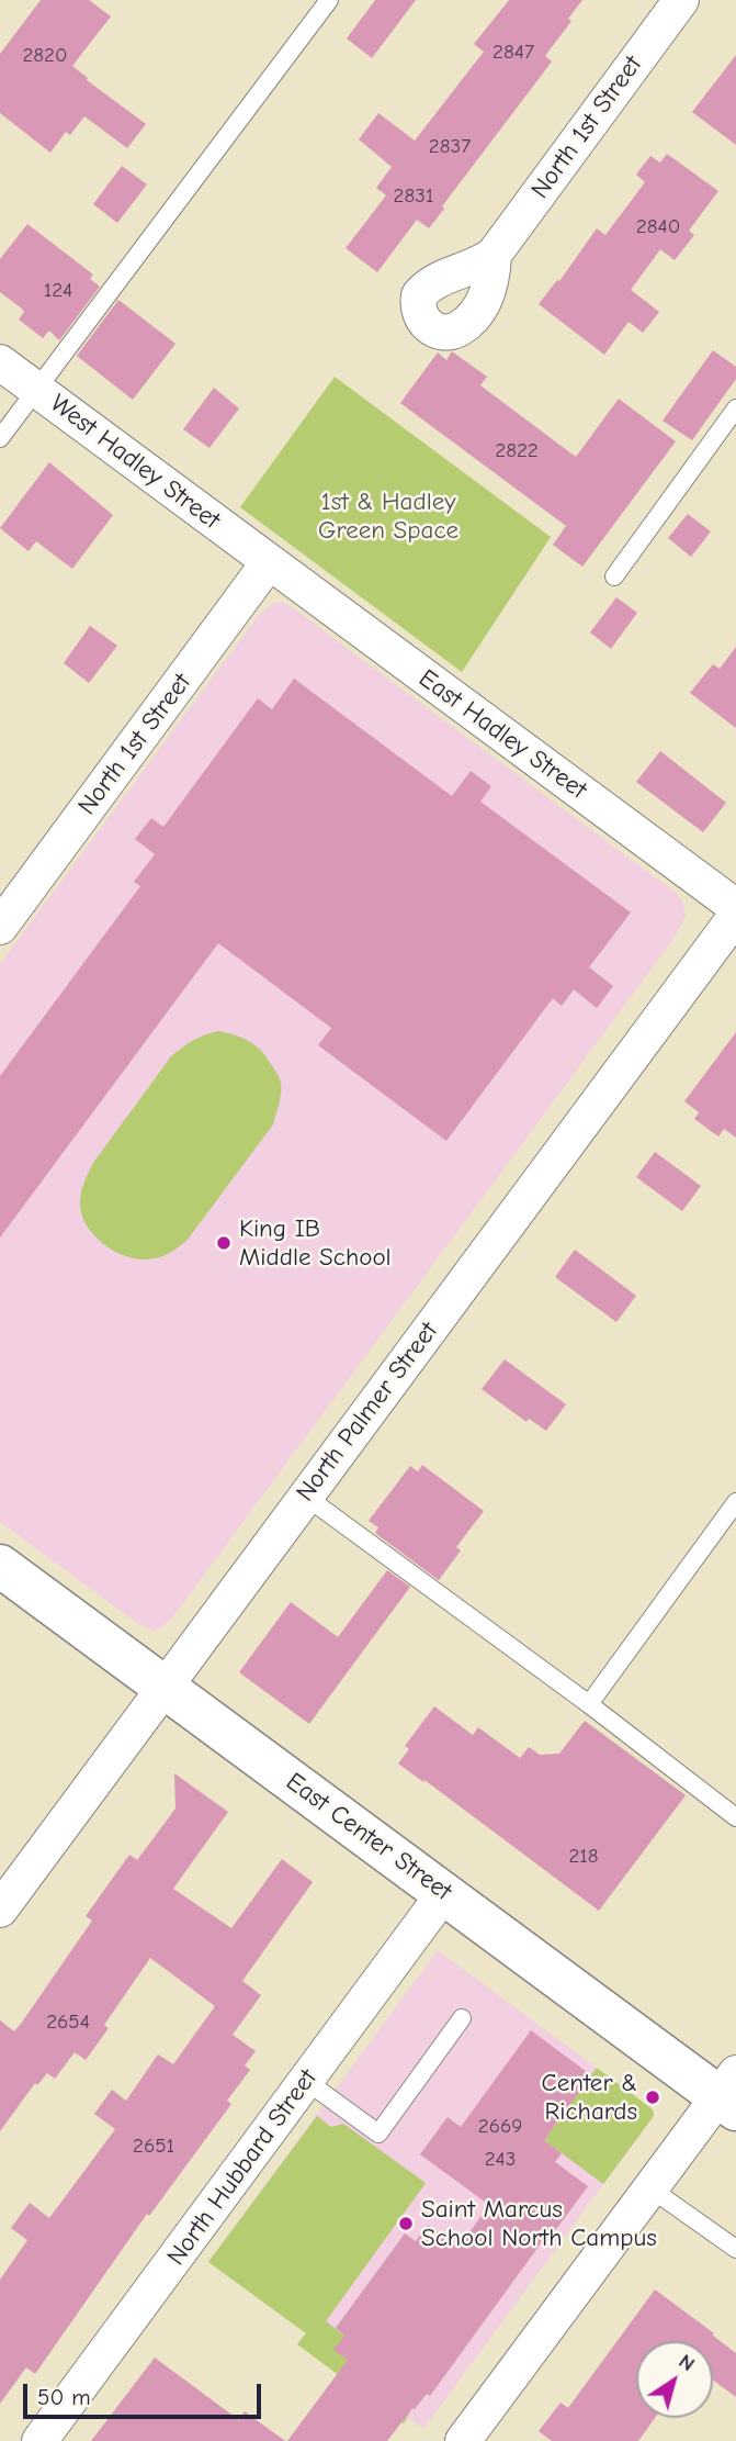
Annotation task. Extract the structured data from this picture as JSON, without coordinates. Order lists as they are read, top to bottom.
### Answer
{
  "streets": {
    "street": [
      "North 1st Street",
      "West Hadley Street",
      "East Hadley Street",
      "North Palmer Street",
      "East Center Street",
      "North Hubbard Street"
    ]
  },
  "crossings": [
    ["North 1st Street", "West Hadley Street"],
    ["North 1st Street", "East Hadley Street"],
    ["West Hadley Street", "East Hadley Street"],
    ["North Palmer Street", "East Center Street"],
    ["East Center Street", "North Hubbard Street"]
  ],
  "parks": ["1st & Hadley Green Space"],
  "places": ["King IB Middle School", "Center & Richards", "Saint Marcus School North Campus"],
  "house_numbers": [
    "2847",
    "2820",
    "2837",
    "2831",
    "2840",
    "124",
    "2822",
    "218",
    "2654",
    "2669",
    "2651",
    "243"
  ],
  "scale_bar": "50 m",
  "north": "top right"
}
